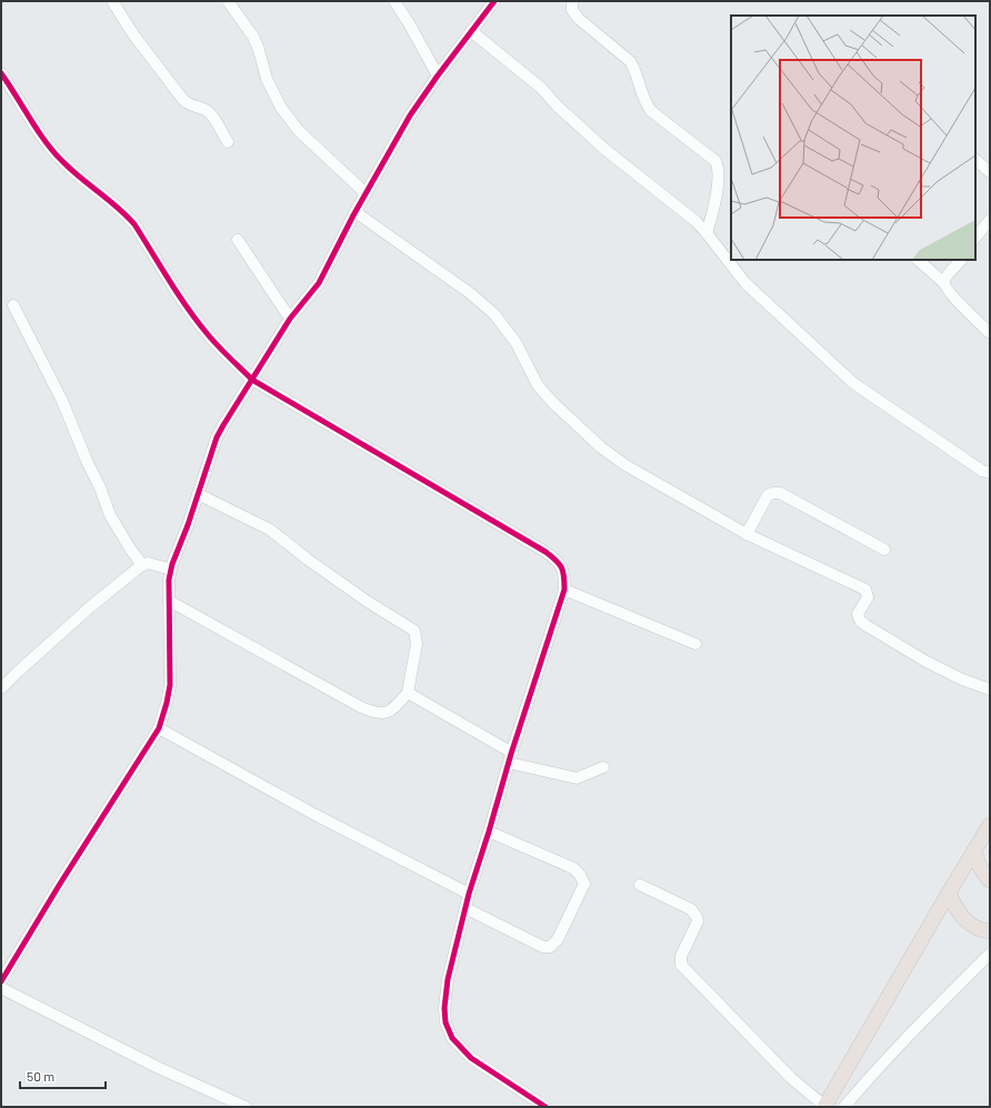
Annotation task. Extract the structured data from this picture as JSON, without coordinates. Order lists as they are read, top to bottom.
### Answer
{
  "scale_bar": "50 m"
}
